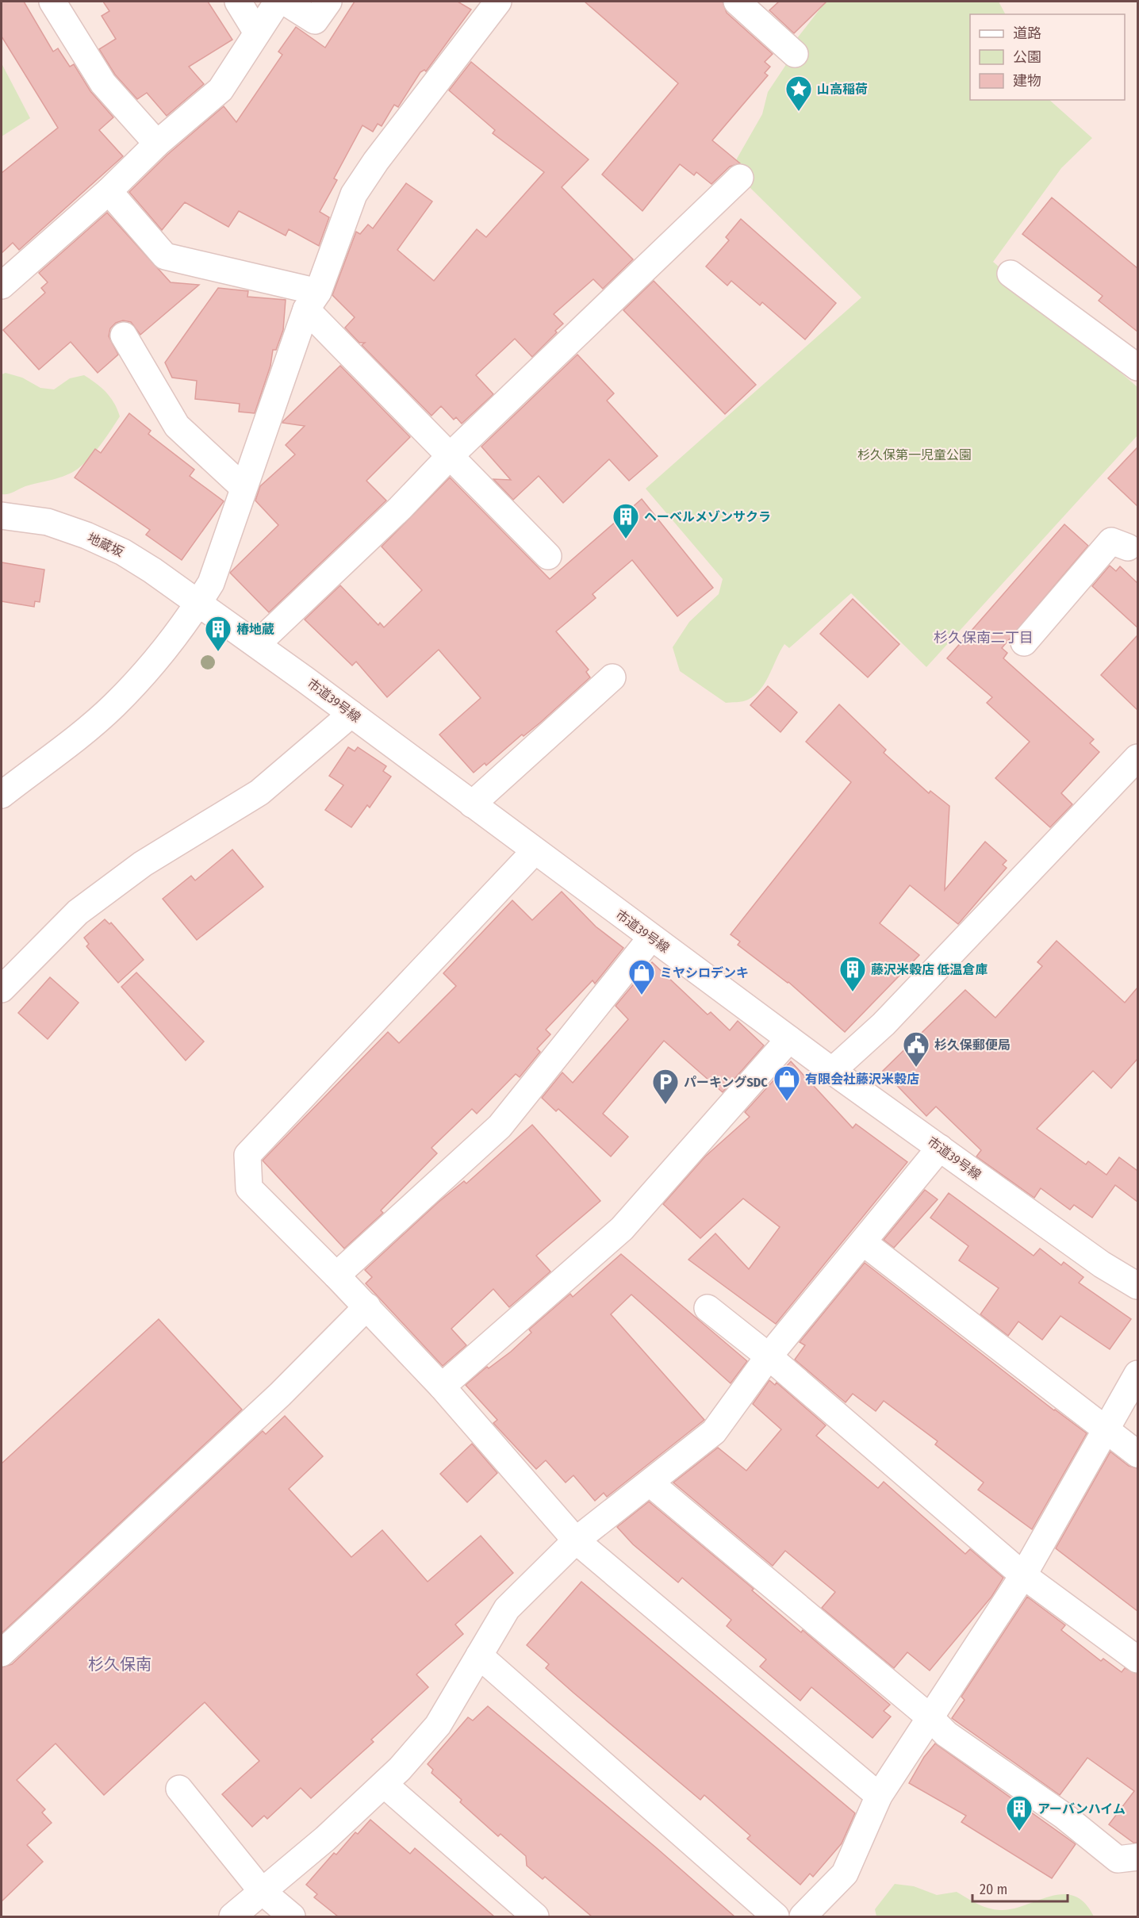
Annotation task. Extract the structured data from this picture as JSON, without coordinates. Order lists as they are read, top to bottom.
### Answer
{
  "streets": {
    "street": ["地蔵坂", "市道39号線"]
  },
  "crossings": [
    ["地蔵坂", "市道39号線"]
  ],
  "districts": ["杉久保南二丁目", "杉久保南"],
  "parks": ["杉久保第一児童公園"],
  "places": {
    "place": ["山高稲荷"],
    "building": [
      "ヘーベルメゾンサクラ",
      "椿地蔵",
      "藤沢米穀店 低温倉庫",
      "アーバンハイム"
    ],
    "shop": ["ミヤシロデンキ", "有限会社藤沢米穀店"],
    "public building": ["杉久保郵便局"],
    "parking": ["パーキングSDC"]
  },
  "legend": ["道路", "公園", "建物"],
  "scale_bar": "20 m"
}
